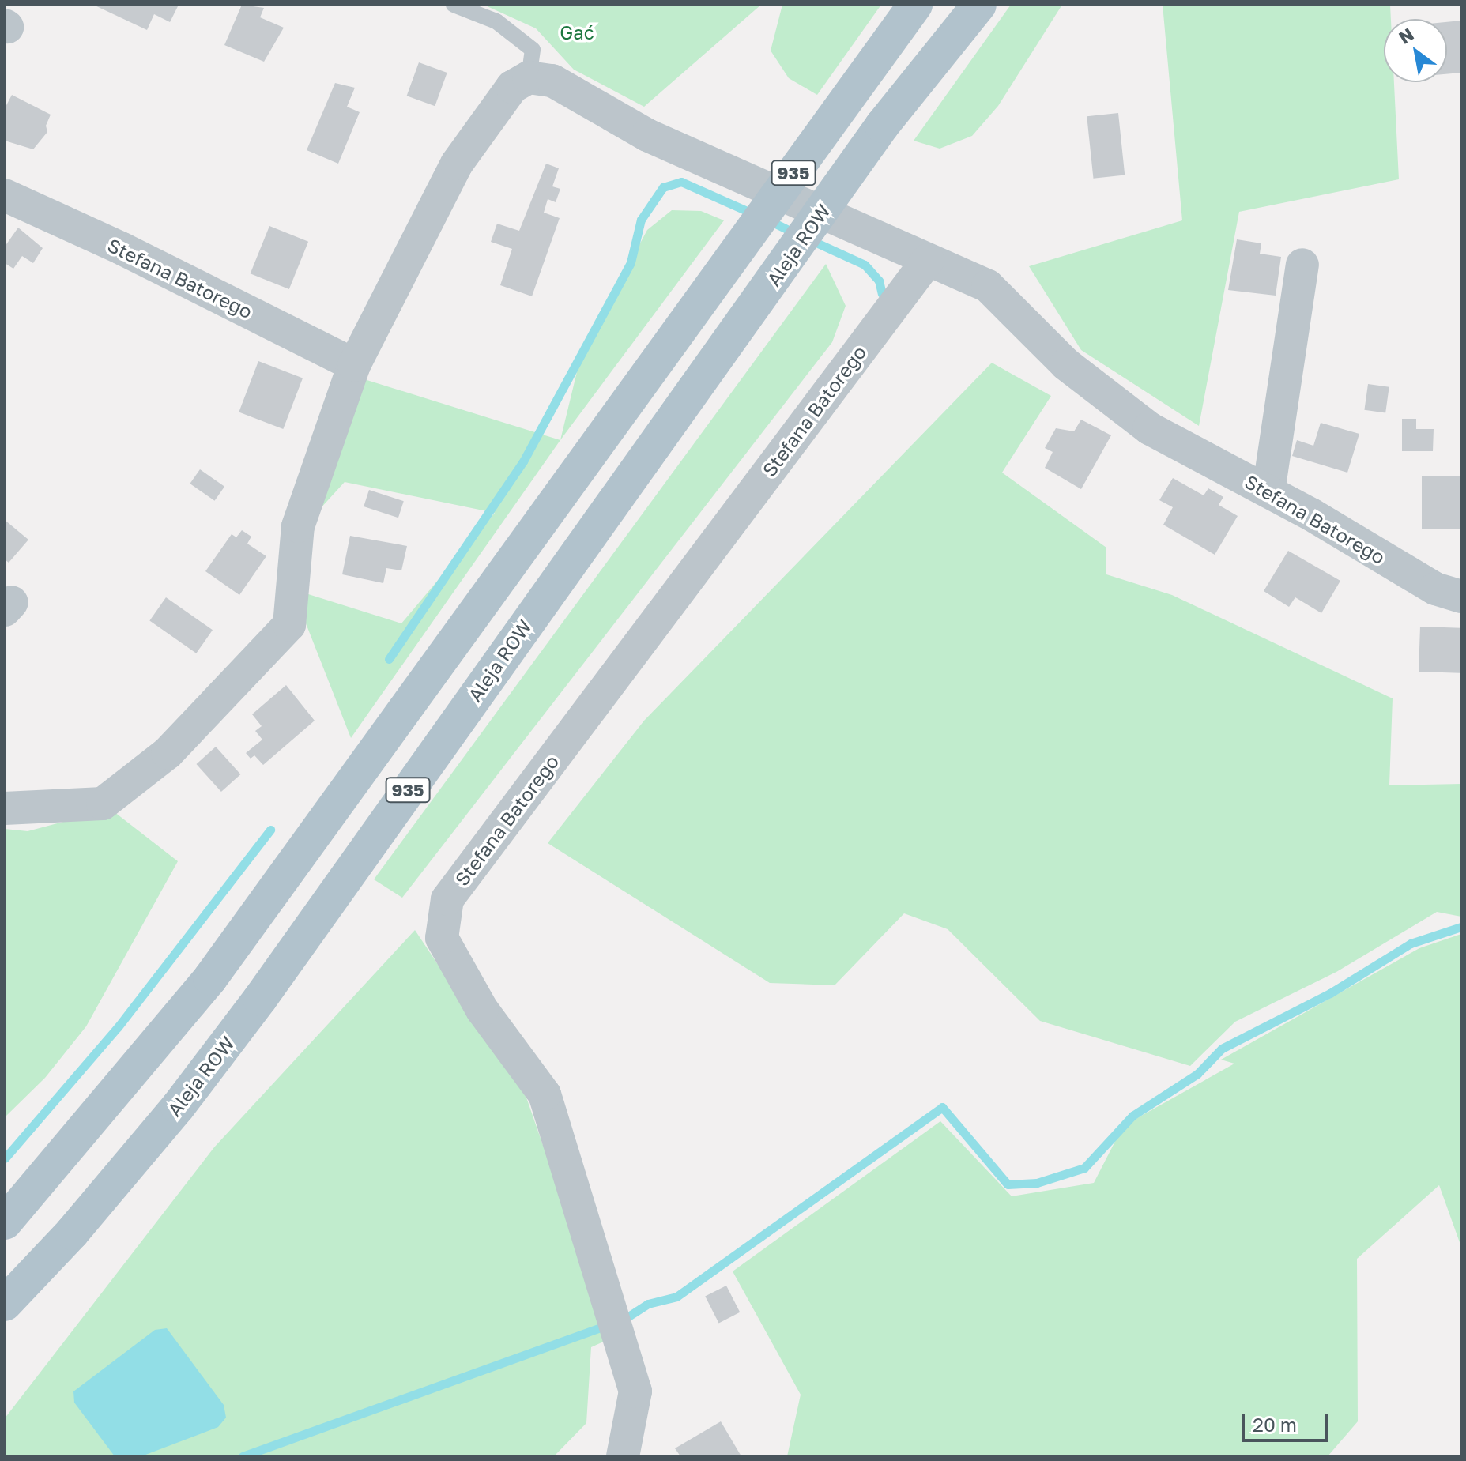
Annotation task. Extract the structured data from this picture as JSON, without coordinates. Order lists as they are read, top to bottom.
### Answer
{
  "streets": {
    "main road": ["935", "Aleja ROW"],
    "street": ["Stefana Batorego"]
  },
  "parks": ["Gać"],
  "scale_bar": "20 m",
  "north": "top left"
}
